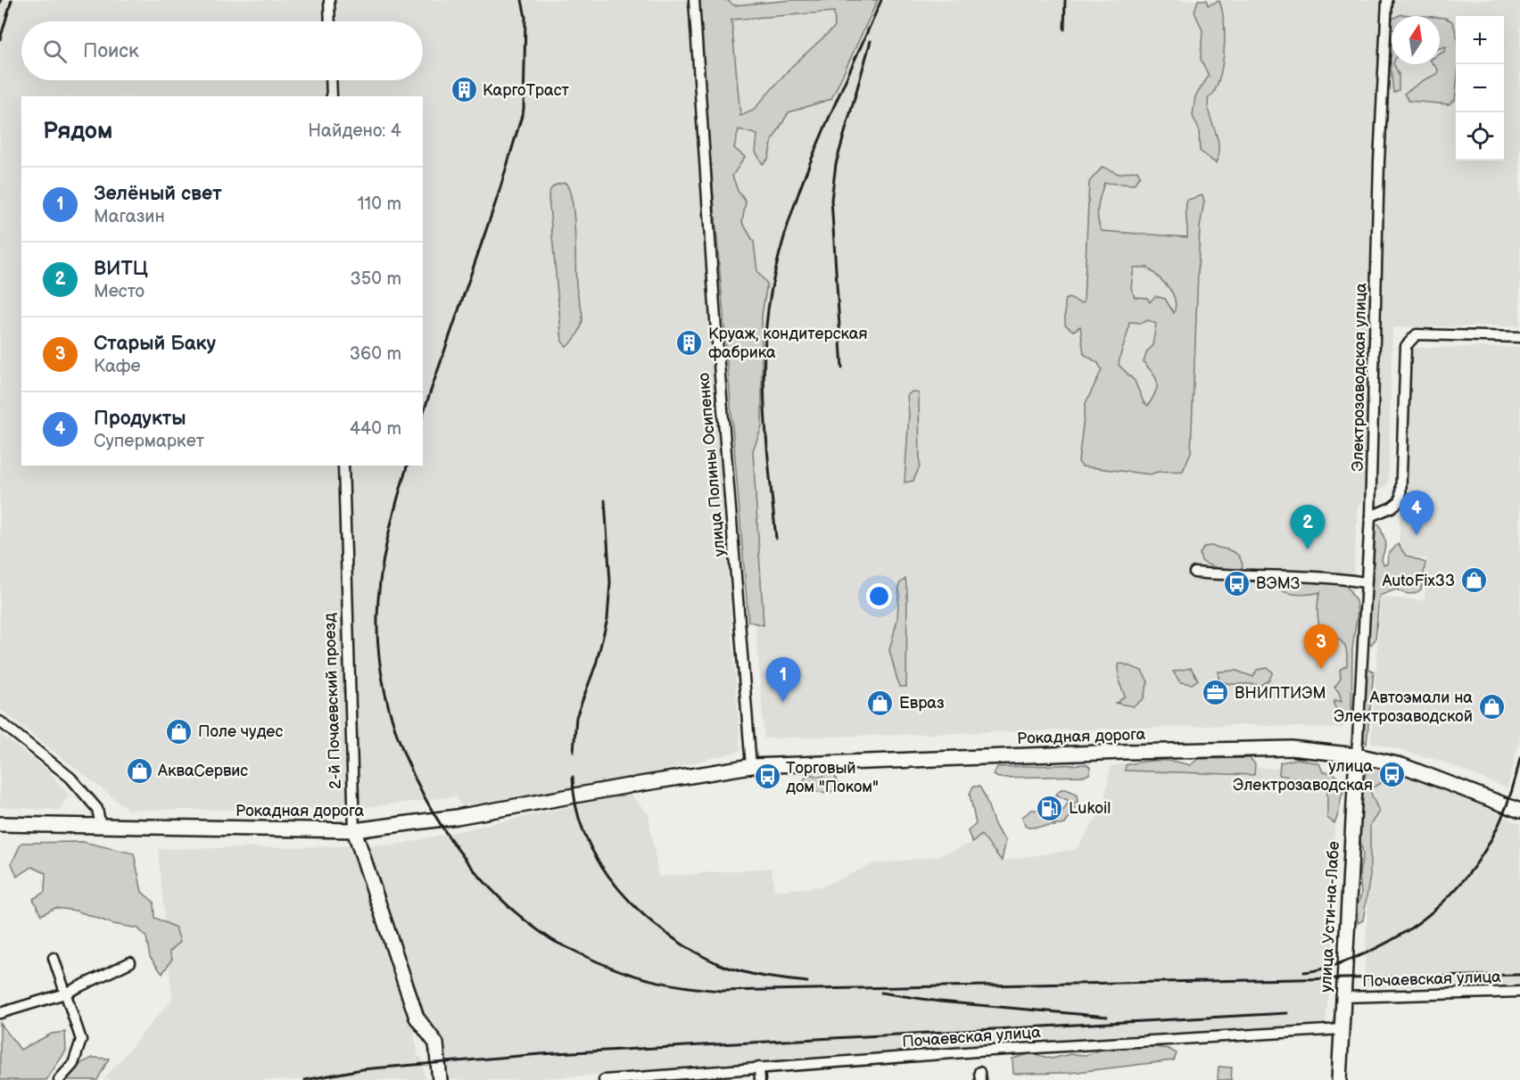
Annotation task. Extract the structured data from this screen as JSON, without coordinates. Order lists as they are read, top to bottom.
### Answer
{
  "streets": {
    "main road": ["2-й Почаевский проезд", "Рокадная дорога", "улица Усти-на-Лабе"],
    "street": ["Электрозаводская улица", "улица Полины Осипенко", "Почаевская улица"]
  },
  "crossings": [
    ["Электрозаводская улица", "Рокадная дорога"],
    ["Электрозаводская улица", "улица Усти-на-Лабе"],
    ["улица Полины Осипенко", "Рокадная дорога"],
    ["2-й Почаевский проезд", "Рокадная дорога"],
    ["Рокадная дорога", "улица Усти-на-Лабе"],
    ["улица Усти-на-Лабе", "Почаевская улица"]
  ],
  "places": {
    "building": ["КаргоТраст", "Круаж, кондитерская фабрика"],
    "shop": [
      "AutoFix33",
      "Евраз",
      "Автоэмали на Электрозаводской",
      "Поле чудес",
      "АкваСервис"
    ],
    "bus stop": ["ВЭМЗ", "улица Электрозаводская", "Торговый дом \"Поком\""],
    "office": ["ВНИПТИЭМ"],
    "fuel station": ["Lukoil"]
  },
  "north": "top",
  "page": {
    "map_buttons": ["+", "−"],
    "search": "Поиск",
    "heading": ["Рядом", "Найдено: 4"],
    "list": [
      {
        "mark": "1",
        "name": "Зелёный свет",
        "note": "Магазин",
        "value": "110 m"
      },
      {
        "mark": "2",
        "name": "ВИТЦ",
        "note": "Место",
        "value": "350 m"
      },
      {
        "mark": "3",
        "name": "Старый Баку",
        "note": "Кафе",
        "value": "360 m"
      },
      {
        "mark": "4",
        "name": "Продукты",
        "note": "Супермаркет",
        "value": "440 m"
      }
    ],
    "pins": [
      "4",
      "2",
      "3",
      "1"
    ]
  }
}
